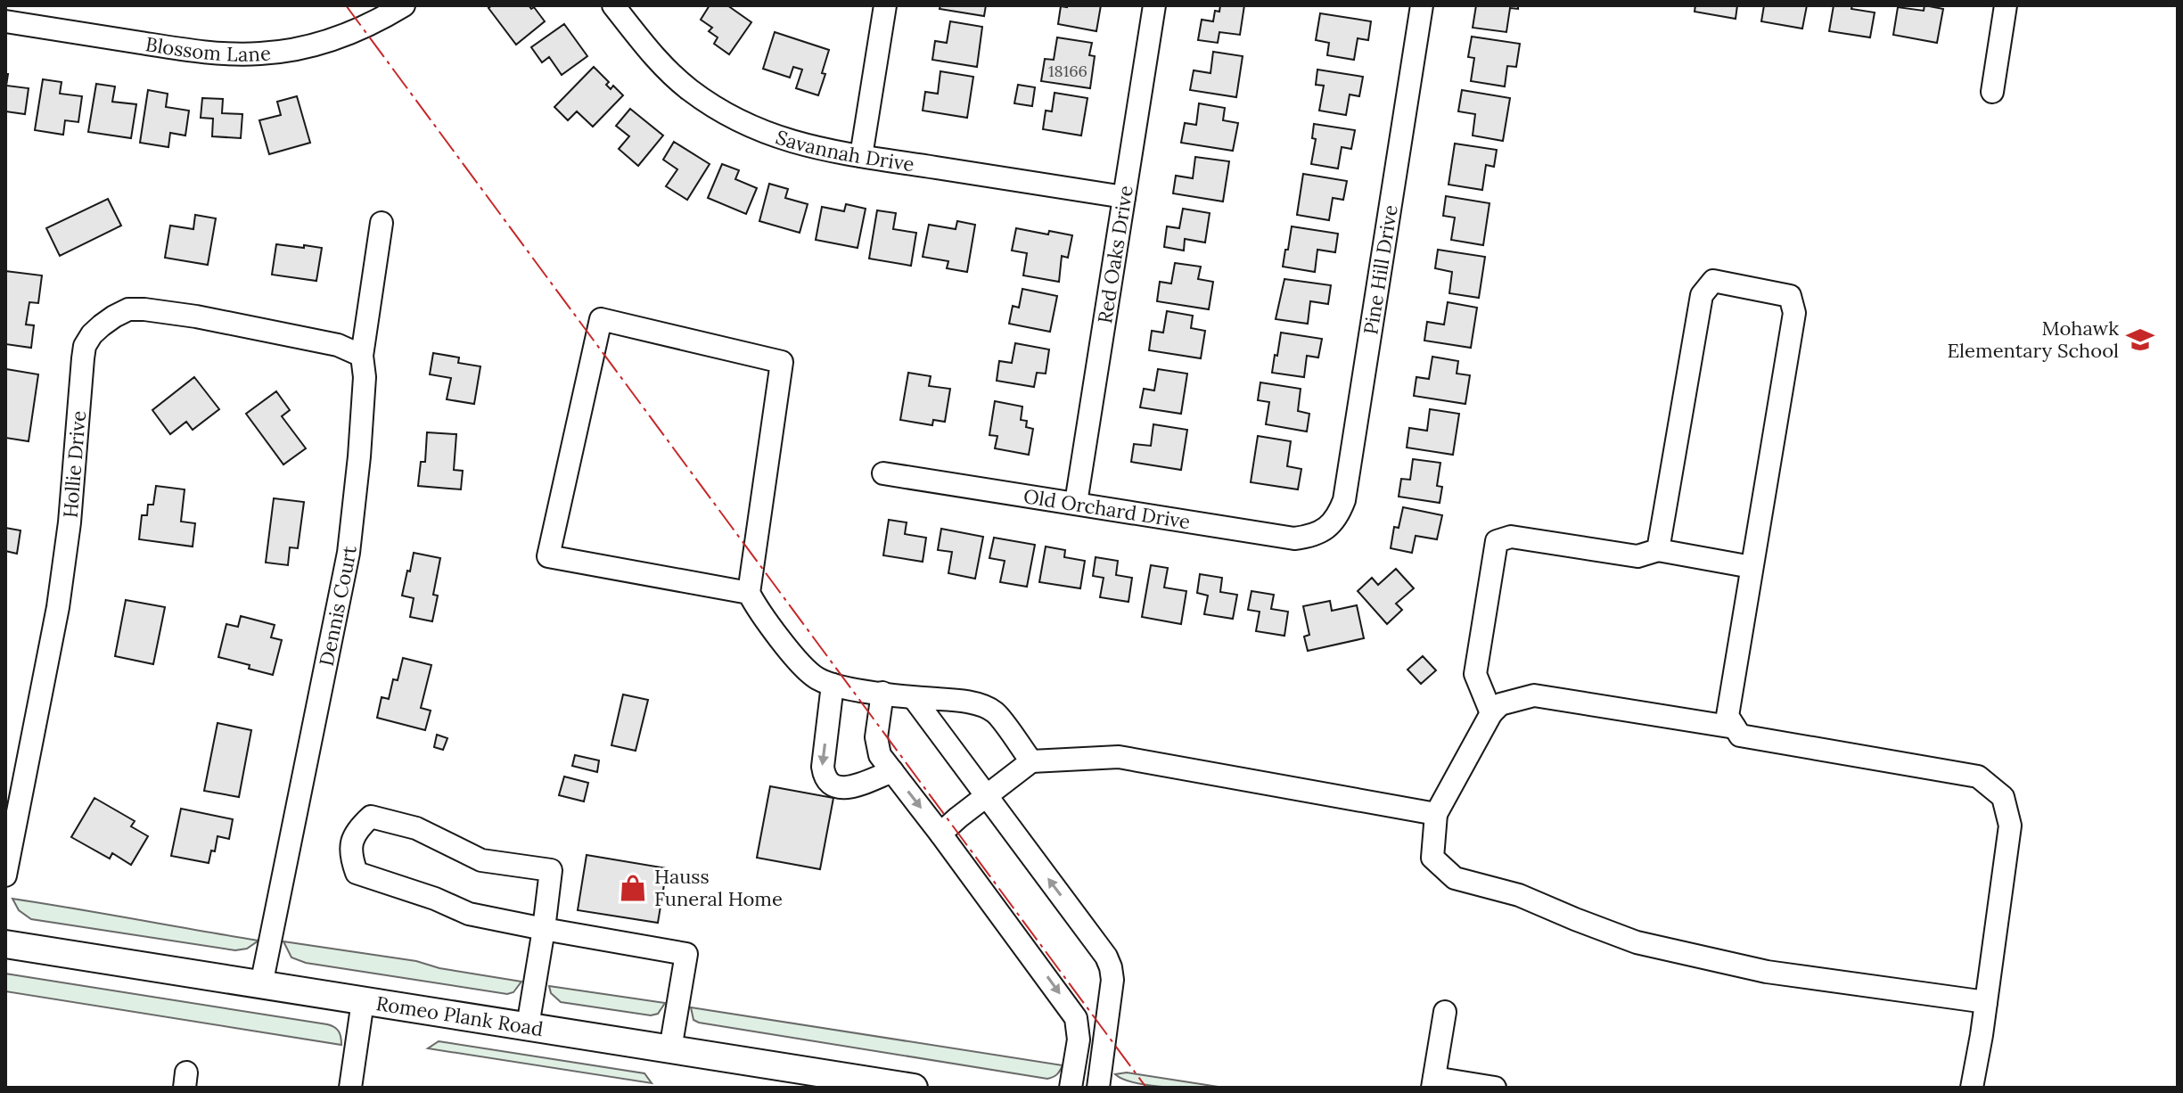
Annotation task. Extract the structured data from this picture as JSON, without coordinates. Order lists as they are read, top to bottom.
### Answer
{
  "streets": {
    "main road": ["Romeo Plank Road"],
    "street": [
      "Blossom Lane",
      "Savannah Drive",
      "Red Oaks Drive",
      "Pine Hill Drive",
      "Hollie Drive",
      "Old Orchard Drive",
      "Dennis Court"
    ]
  },
  "crossings": [
    ["Savannah Drive", "Red Oaks Drive"],
    ["Red Oaks Drive", "Old Orchard Drive"],
    ["Pine Hill Drive", "Old Orchard Drive"],
    ["Hollie Drive", "Dennis Court"],
    ["Dennis Court", "Romeo Plank Road"]
  ],
  "places": {
    "school or university": ["Mohawk Elementary School"],
    "shop": ["Hauss Funeral Home"]
  },
  "house_numbers": ["18166"]
}
